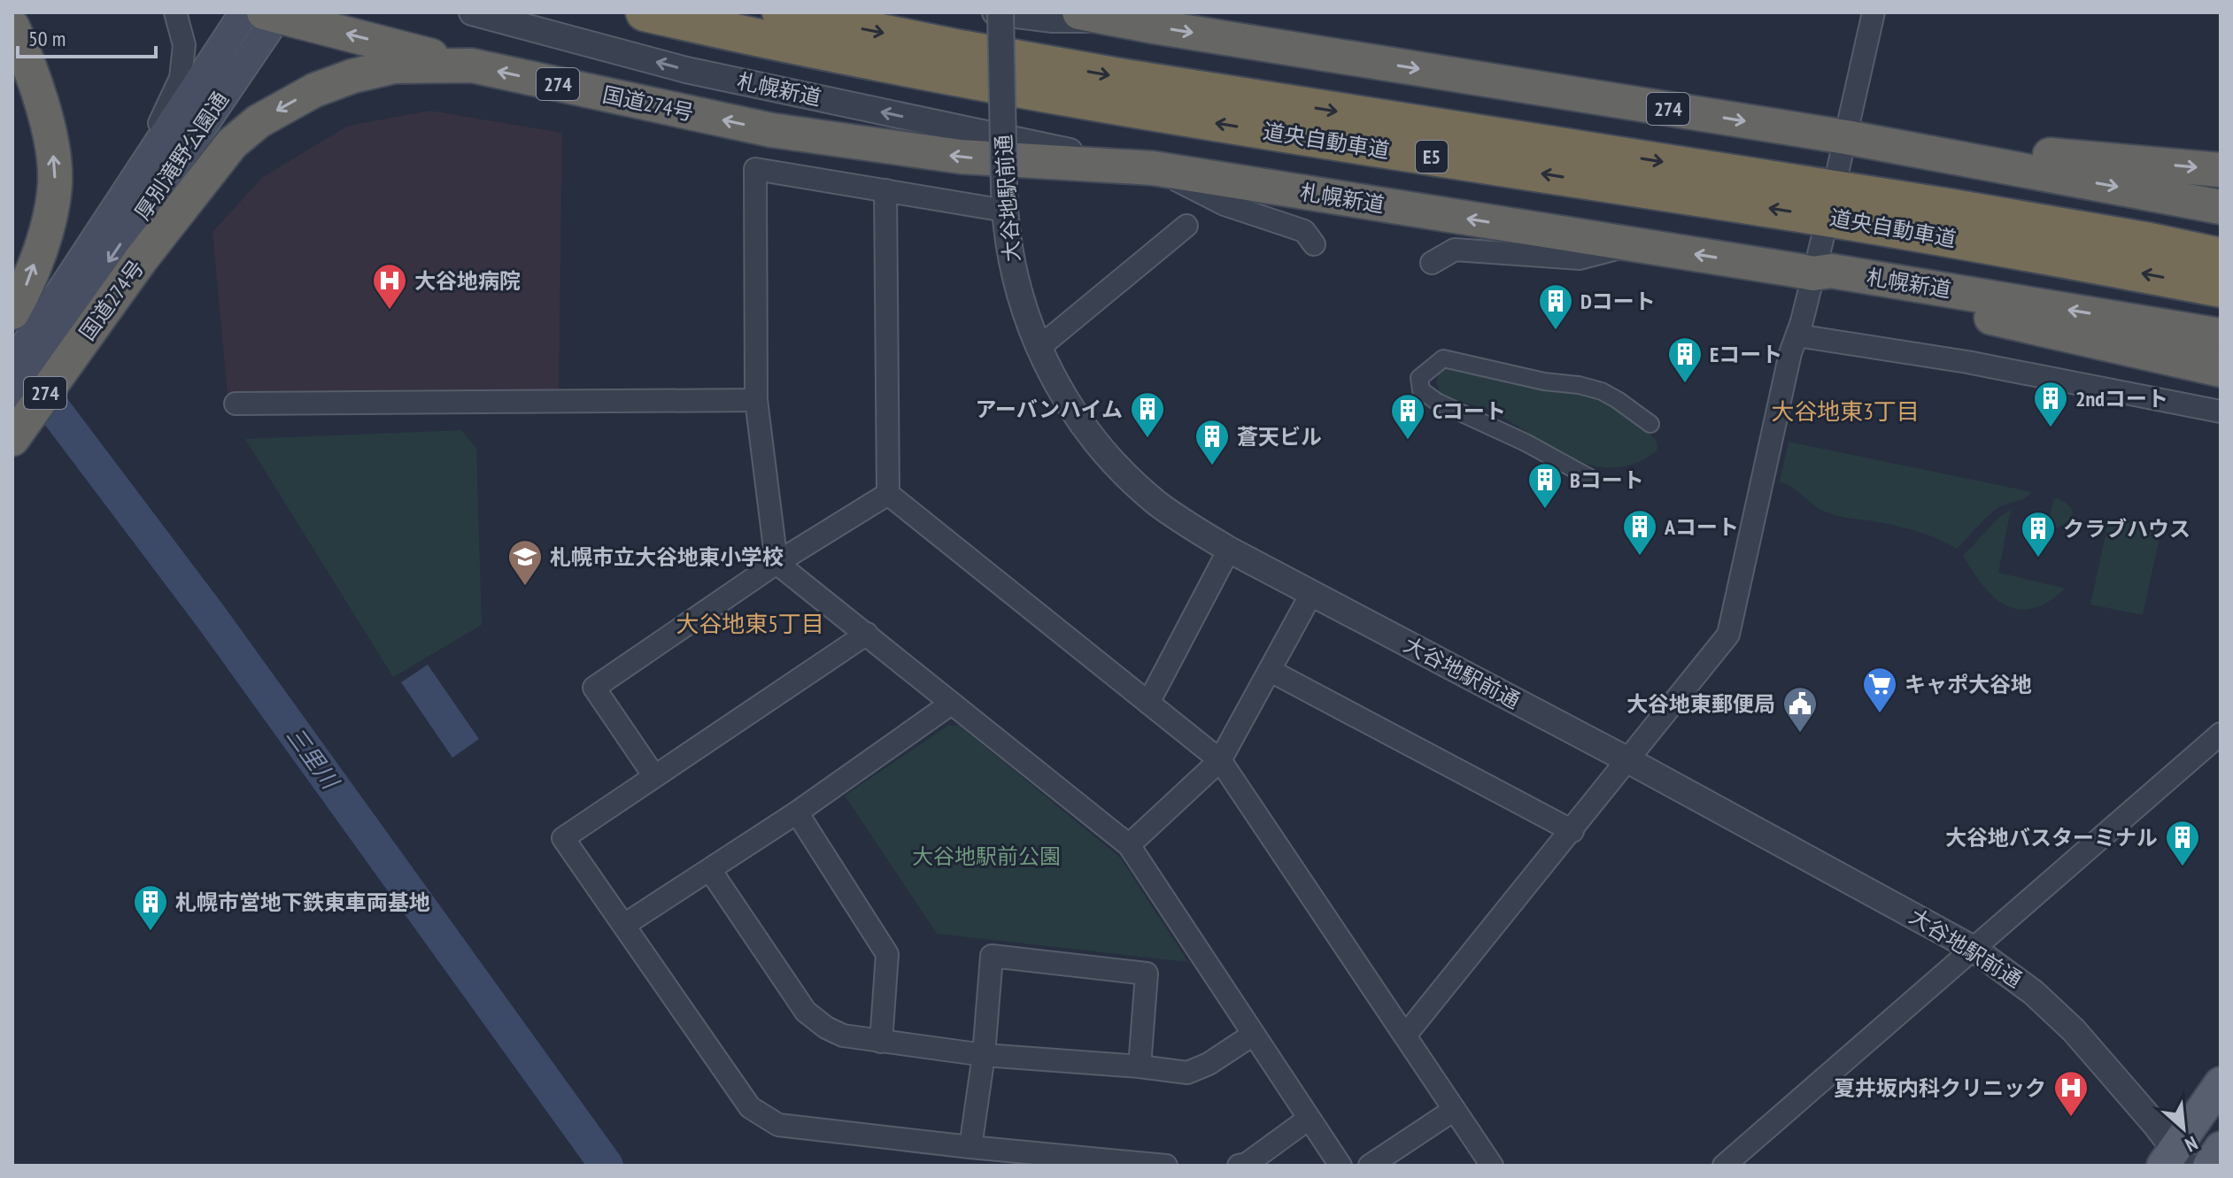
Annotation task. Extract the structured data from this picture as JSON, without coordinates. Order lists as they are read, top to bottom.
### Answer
{
  "streets": {
    "highway": [
      "274",
      "札幌新道",
      "国道274号",
      "道央自動車道",
      "E5"
    ],
    "main road": ["厚別滝野公園通"],
    "street": ["大谷地駅前通"]
  },
  "crossings": [
    ["札幌新道", "国道274号"],
    ["国道274号", "厚別滝野公園通"]
  ],
  "one_way": ["国道274号"],
  "districts": ["大谷地東3丁目", "大谷地東5丁目"],
  "water": ["三里川"],
  "parks": ["大谷地駅前公園"],
  "places": {
    "hospital": ["大谷地病院", "夏井坂内科クリニック"],
    "building": [
      "Dコート",
      "Eコート",
      "2ndコート",
      "アーバンハイム",
      "Cコート",
      "蒼天ビル",
      "Bコート",
      "Aコート",
      "クラブハウス",
      "大谷地バスターミナル",
      "札幌市営地下鉄東車両基地"
    ],
    "school or university": ["札幌市立大谷地東小学校"],
    "supermarket": ["キャポ大谷地"],
    "public building": ["大谷地東郵便局"]
  },
  "scale_bar": "50 m",
  "north": "bottom right"
}
